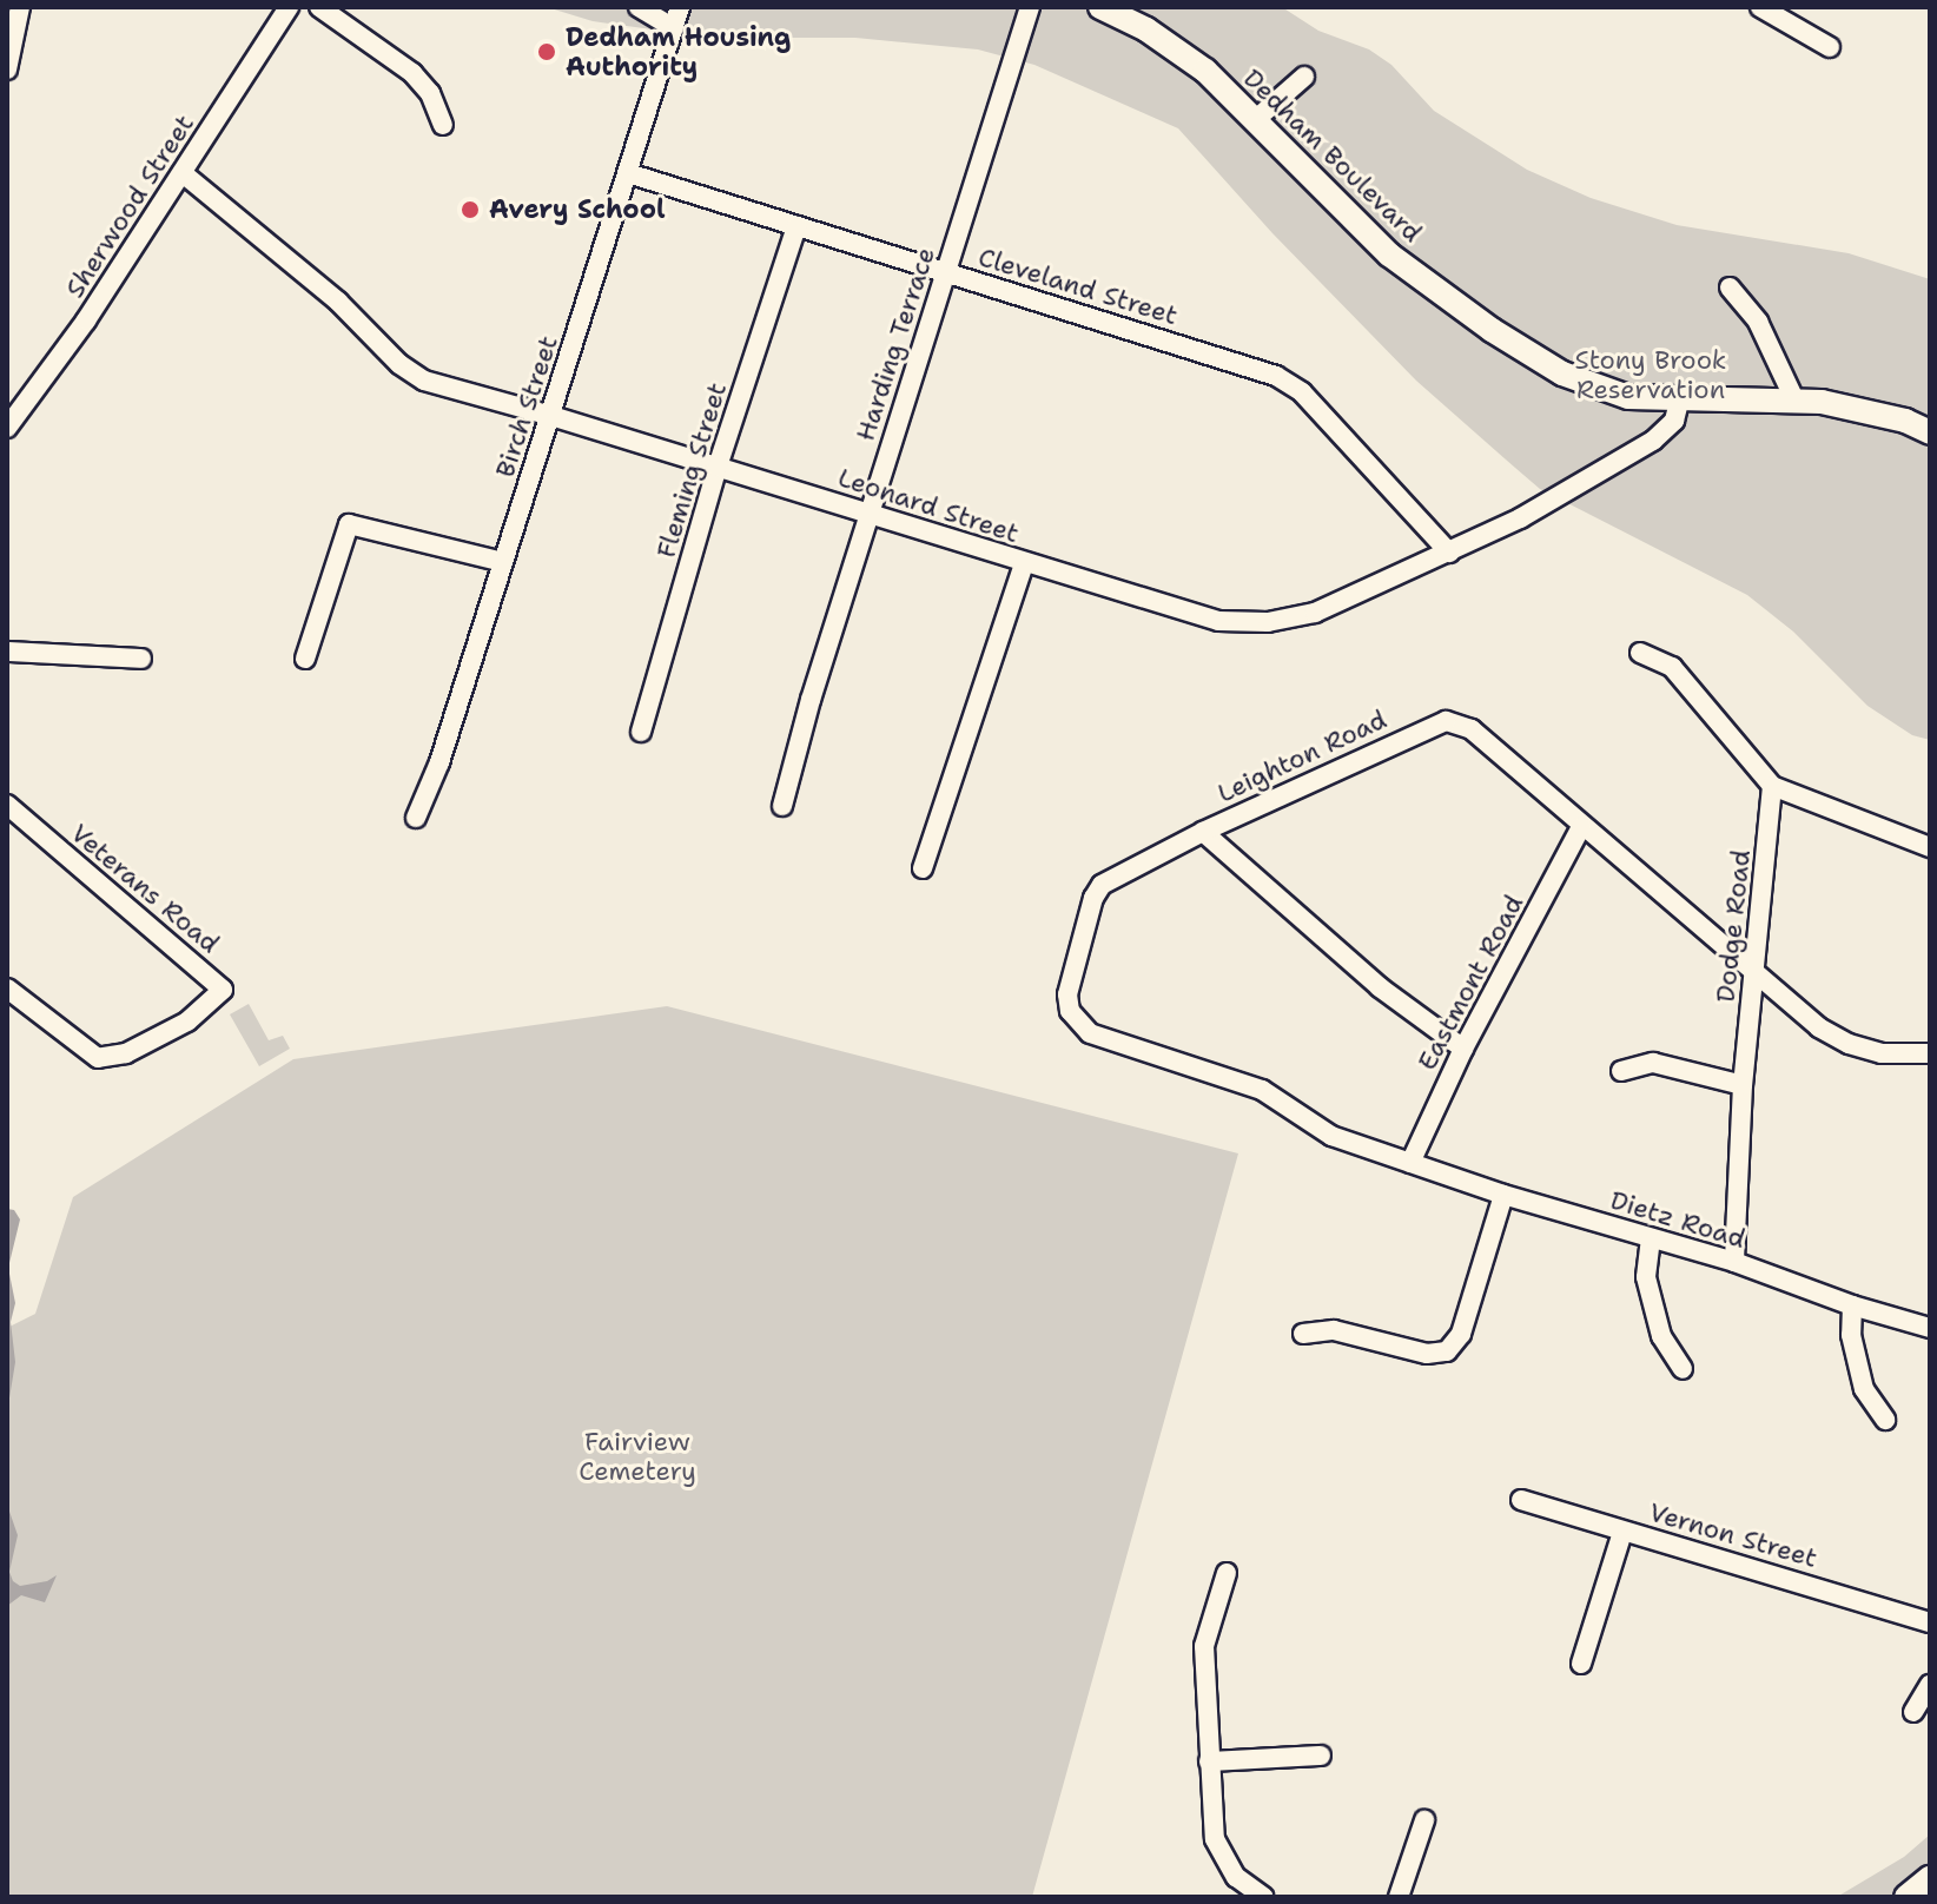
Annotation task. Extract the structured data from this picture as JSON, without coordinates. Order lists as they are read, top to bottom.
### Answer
{
  "streets": {
    "main road": ["Dedham Boulevard"],
    "street": [
      "Sherwood Street",
      "Cleveland Street",
      "Harding Terrace",
      "Birch Street",
      "Fleming Street",
      "Leonard Street",
      "Leighton Road",
      "Veterans Road",
      "Dodge Road",
      "Eastmont Road",
      "Dietz Road",
      "Vernon Street"
    ]
  },
  "crossings": [
    ["Dedham Boulevard", "Leonard Street"],
    ["Sherwood Street", "Leonard Street"],
    ["Cleveland Street", "Harding Terrace"],
    ["Cleveland Street", "Birch Street"],
    ["Cleveland Street", "Fleming Street"],
    ["Cleveland Street", "Leonard Street"],
    ["Harding Terrace", "Leonard Street"],
    ["Birch Street", "Leonard Street"],
    ["Fleming Street", "Leonard Street"],
    ["Leighton Road", "Dodge Road"],
    ["Leighton Road", "Eastmont Road"],
    ["Leighton Road", "Dietz Road"],
    ["Dodge Road", "Dietz Road"],
    ["Eastmont Road", "Dietz Road"]
  ],
  "parks": ["Stony Brook Reservation", "Fairview Cemetery"],
  "places": ["Dedham Housing Authority", "Avery School"]
}
